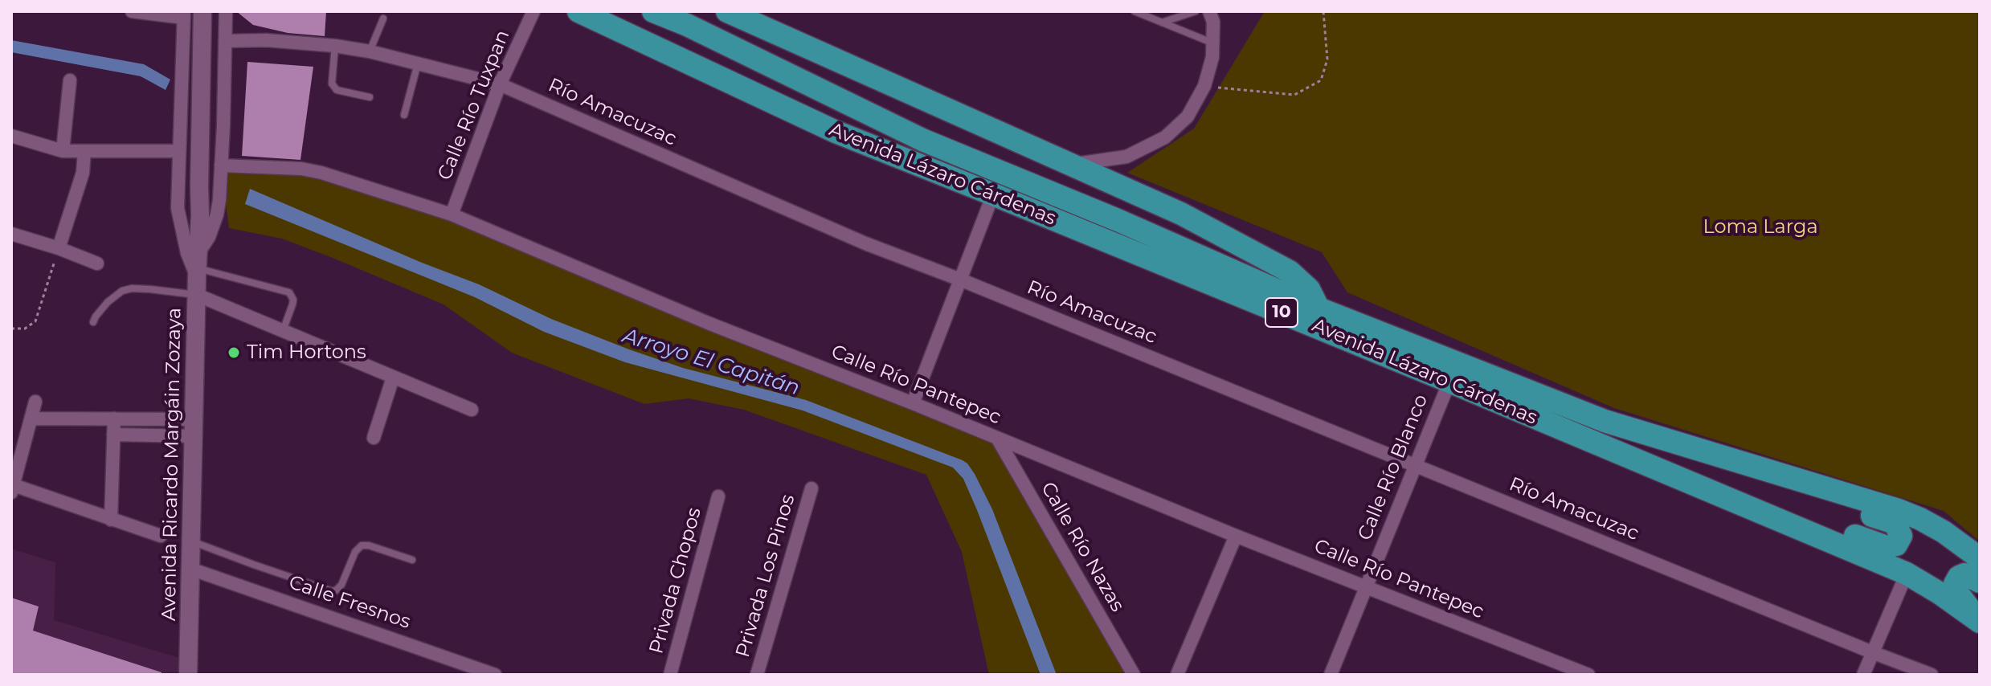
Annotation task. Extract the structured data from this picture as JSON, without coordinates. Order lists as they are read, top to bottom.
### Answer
{
  "streets": {
    "highway": ["Avenida Lázaro Cárdenas", "10"],
    "street": [
      "Calle Río Tuxpan",
      "Río Amacuzac",
      "Calle Río Pantepec",
      "Avenida Ricardo Margáin Zozaya",
      "Calle Río Blanco",
      "Calle Río Nazas",
      "Privada Los Pinos",
      "Privada Chopos",
      "Calle Fresnos"
    ]
  },
  "crossings": [
    ["Calle Río Tuxpan", "Río Amacuzac"],
    ["Calle Río Tuxpan", "Calle Río Pantepec"],
    ["Río Amacuzac", "Avenida Ricardo Margáin Zozaya"],
    ["Río Amacuzac", "Calle Río Blanco"],
    ["Avenida Lázaro Cárdenas", "Calle Río Blanco"],
    ["Calle Río Pantepec", "Avenida Ricardo Margáin Zozaya"],
    ["Calle Río Pantepec", "Calle Río Blanco"],
    ["Calle Río Pantepec", "Calle Río Nazas"],
    ["Avenida Ricardo Margáin Zozaya", "Calle Fresnos"]
  ],
  "water": ["Arroyo El Capitán"],
  "parks": ["Loma Larga"],
  "places": ["Tim Hortons"]
}
